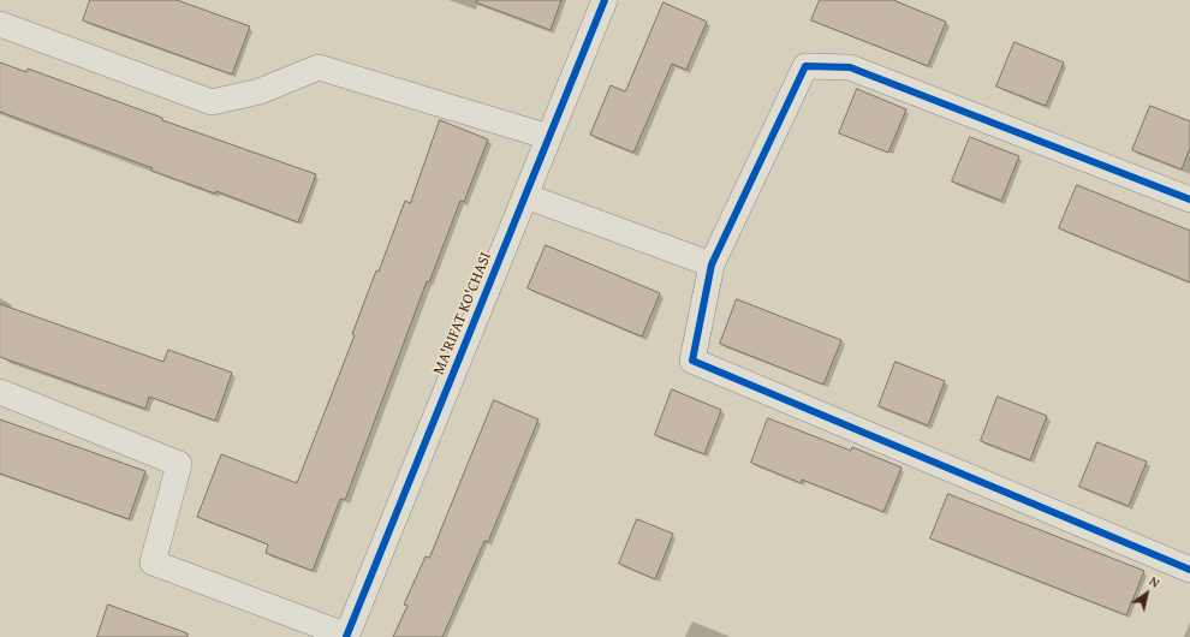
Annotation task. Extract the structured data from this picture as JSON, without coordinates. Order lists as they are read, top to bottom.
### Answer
{
  "streets": {
    "street": ["MA'RIFAT KO'CHASI"]
  },
  "north": "top right"
}
